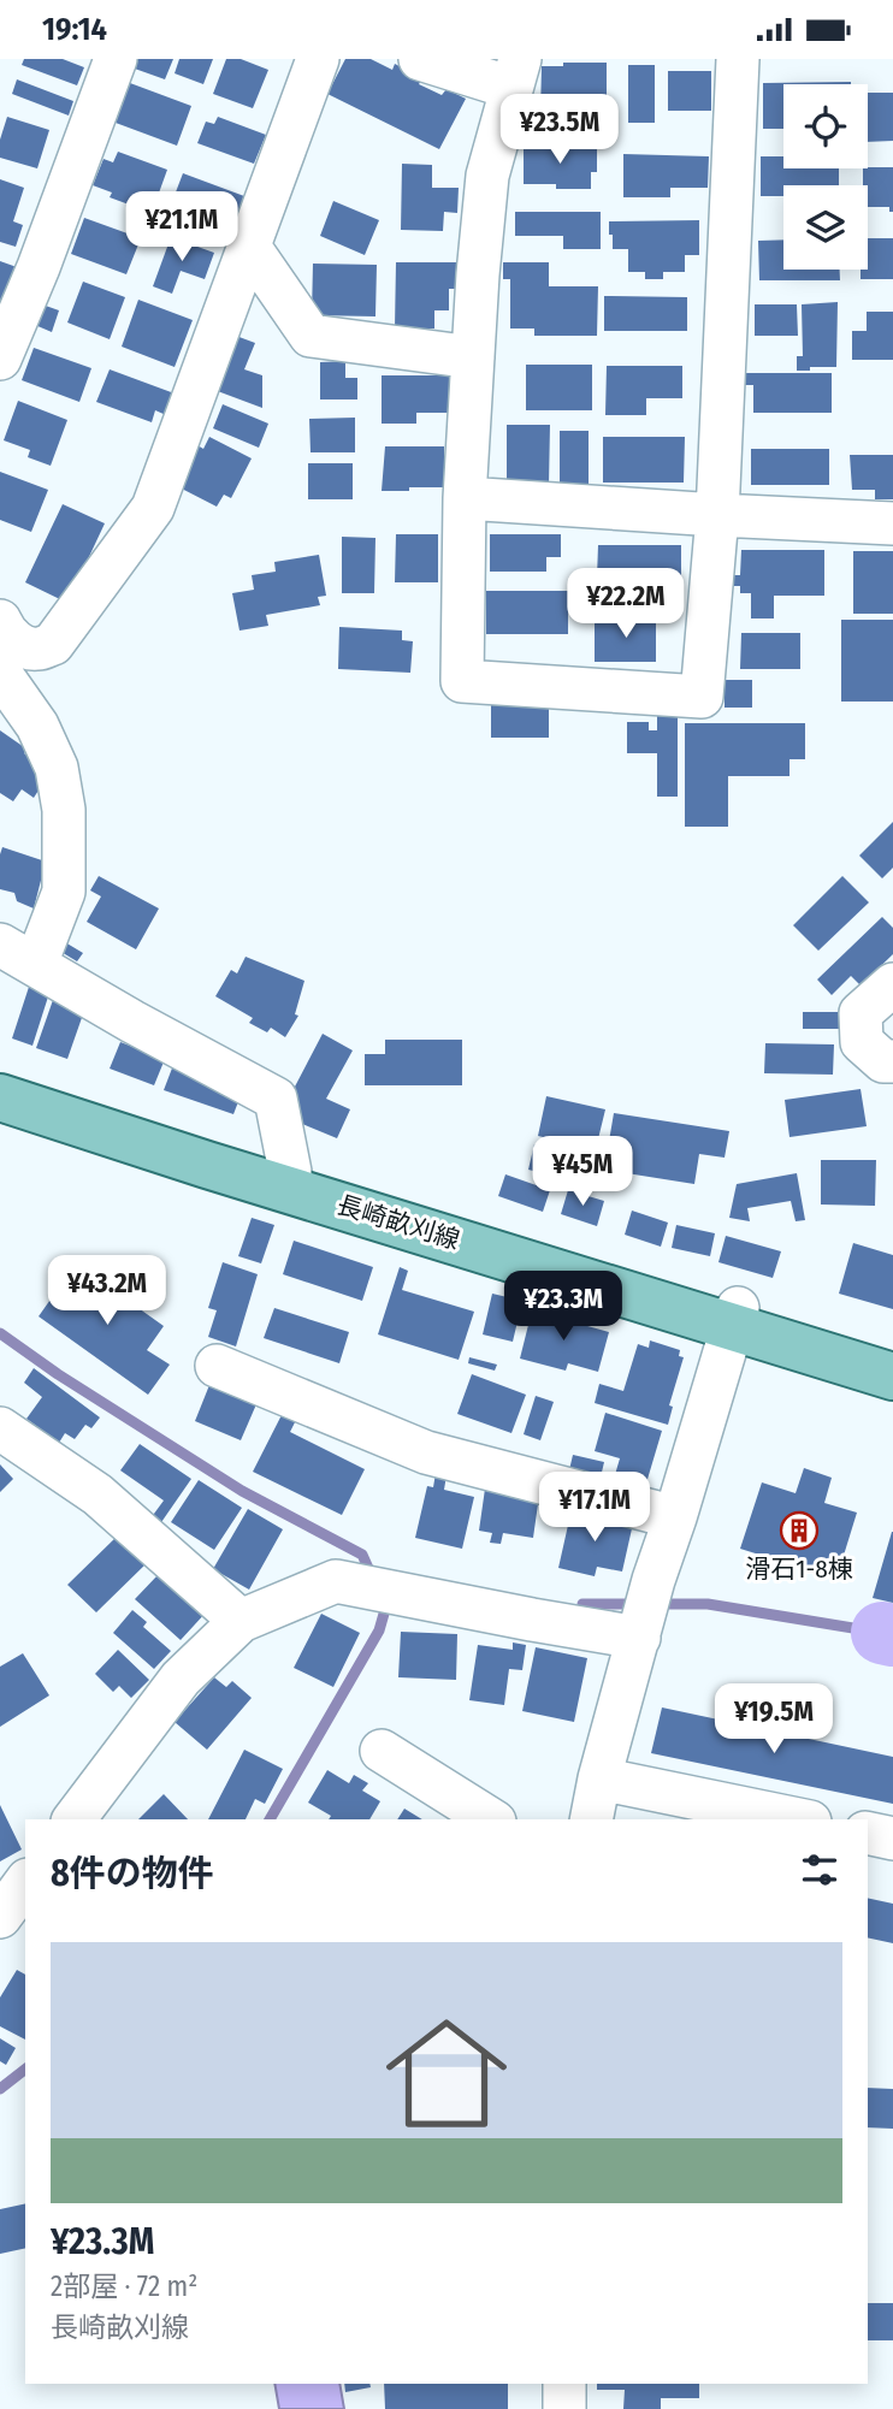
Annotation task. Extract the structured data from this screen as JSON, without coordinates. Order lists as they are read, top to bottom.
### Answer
{
  "streets": {
    "main road": ["長崎畝刈線"]
  },
  "places": {
    "building": ["滑石1-8棟"]
  },
  "page": {
    "status": "19:14",
    "price": [
      "¥23.5M",
      "¥21.1M",
      "¥22.2M",
      "¥45M",
      "¥43.2M",
      "¥23.3M",
      "¥17.1M",
      "¥19.5M"
    ],
    "heading": "8件の物件",
    "list": [
      {
        "name": "¥23.3M",
        "note": "2部屋 · 72 m² · 長崎畝刈線"
      }
    ]
  }
}
